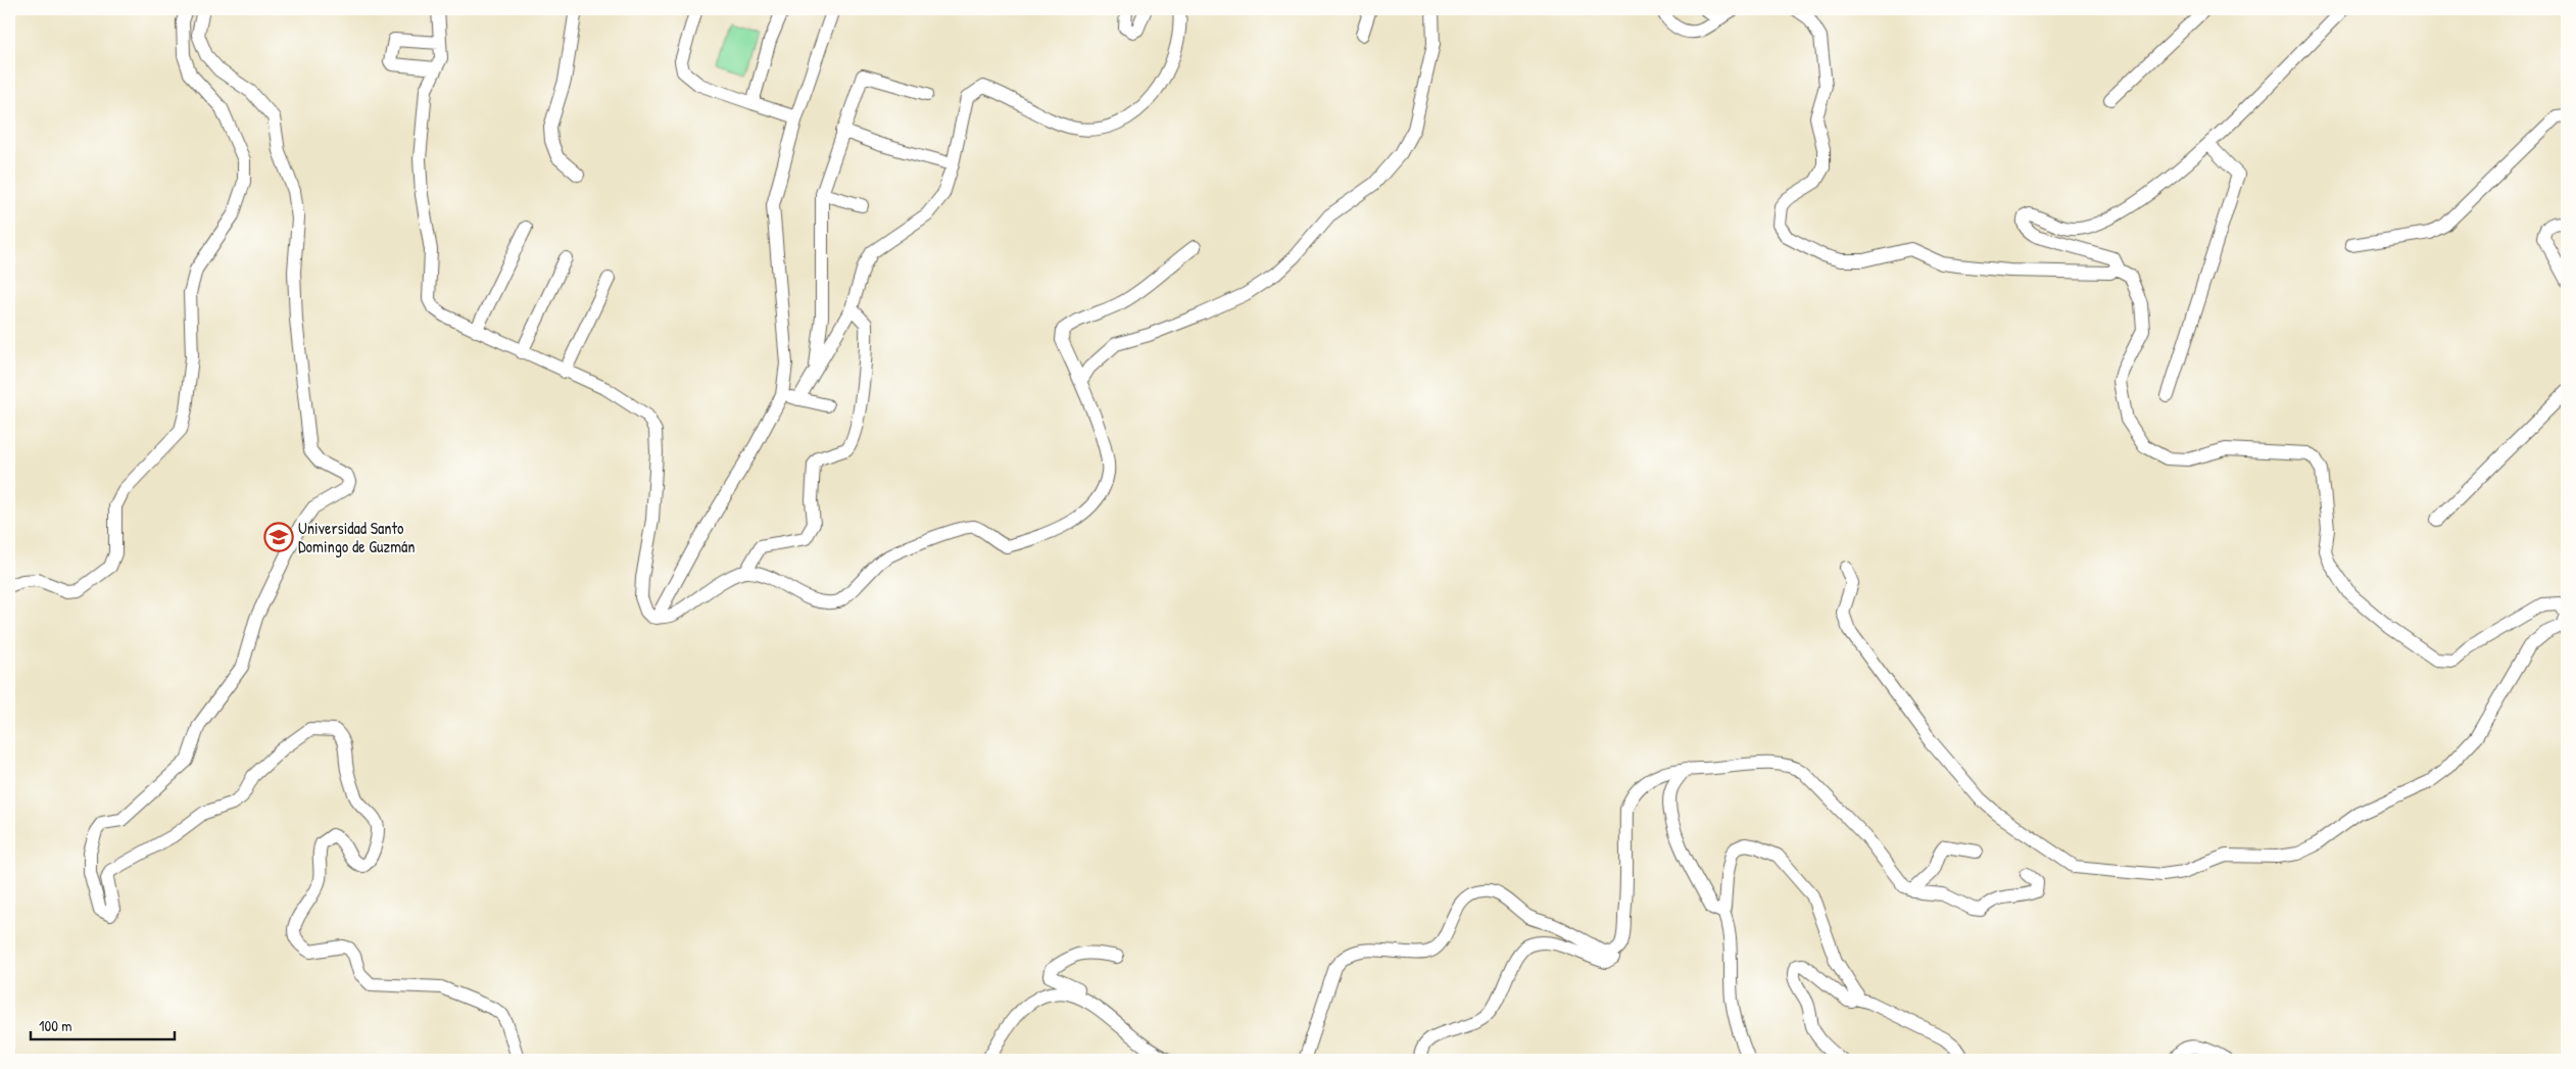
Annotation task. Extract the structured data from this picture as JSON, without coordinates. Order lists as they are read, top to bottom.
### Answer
{
  "places": {
    "school or university": ["Universidad Santo Domingo de Guzmán"]
  },
  "scale_bar": "100 m"
}
